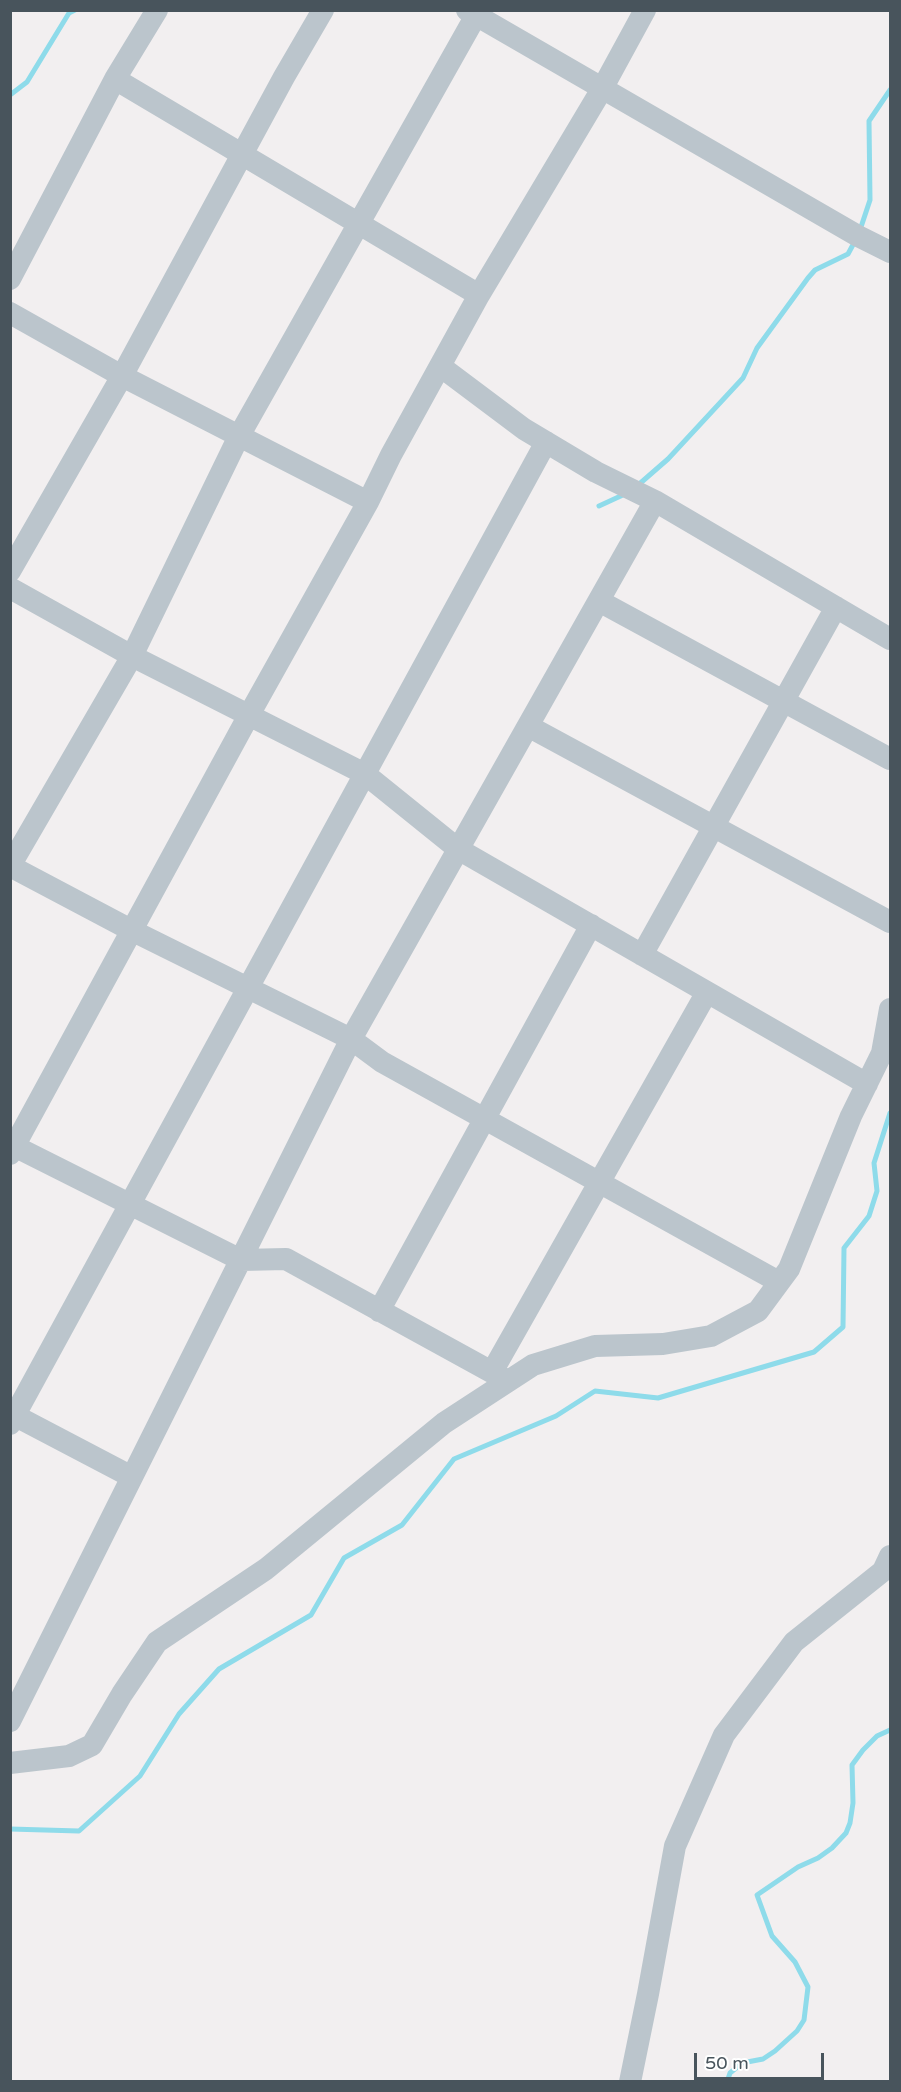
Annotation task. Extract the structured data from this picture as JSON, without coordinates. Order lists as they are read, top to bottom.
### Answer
{
  "scale_bar": "50 m"
}
